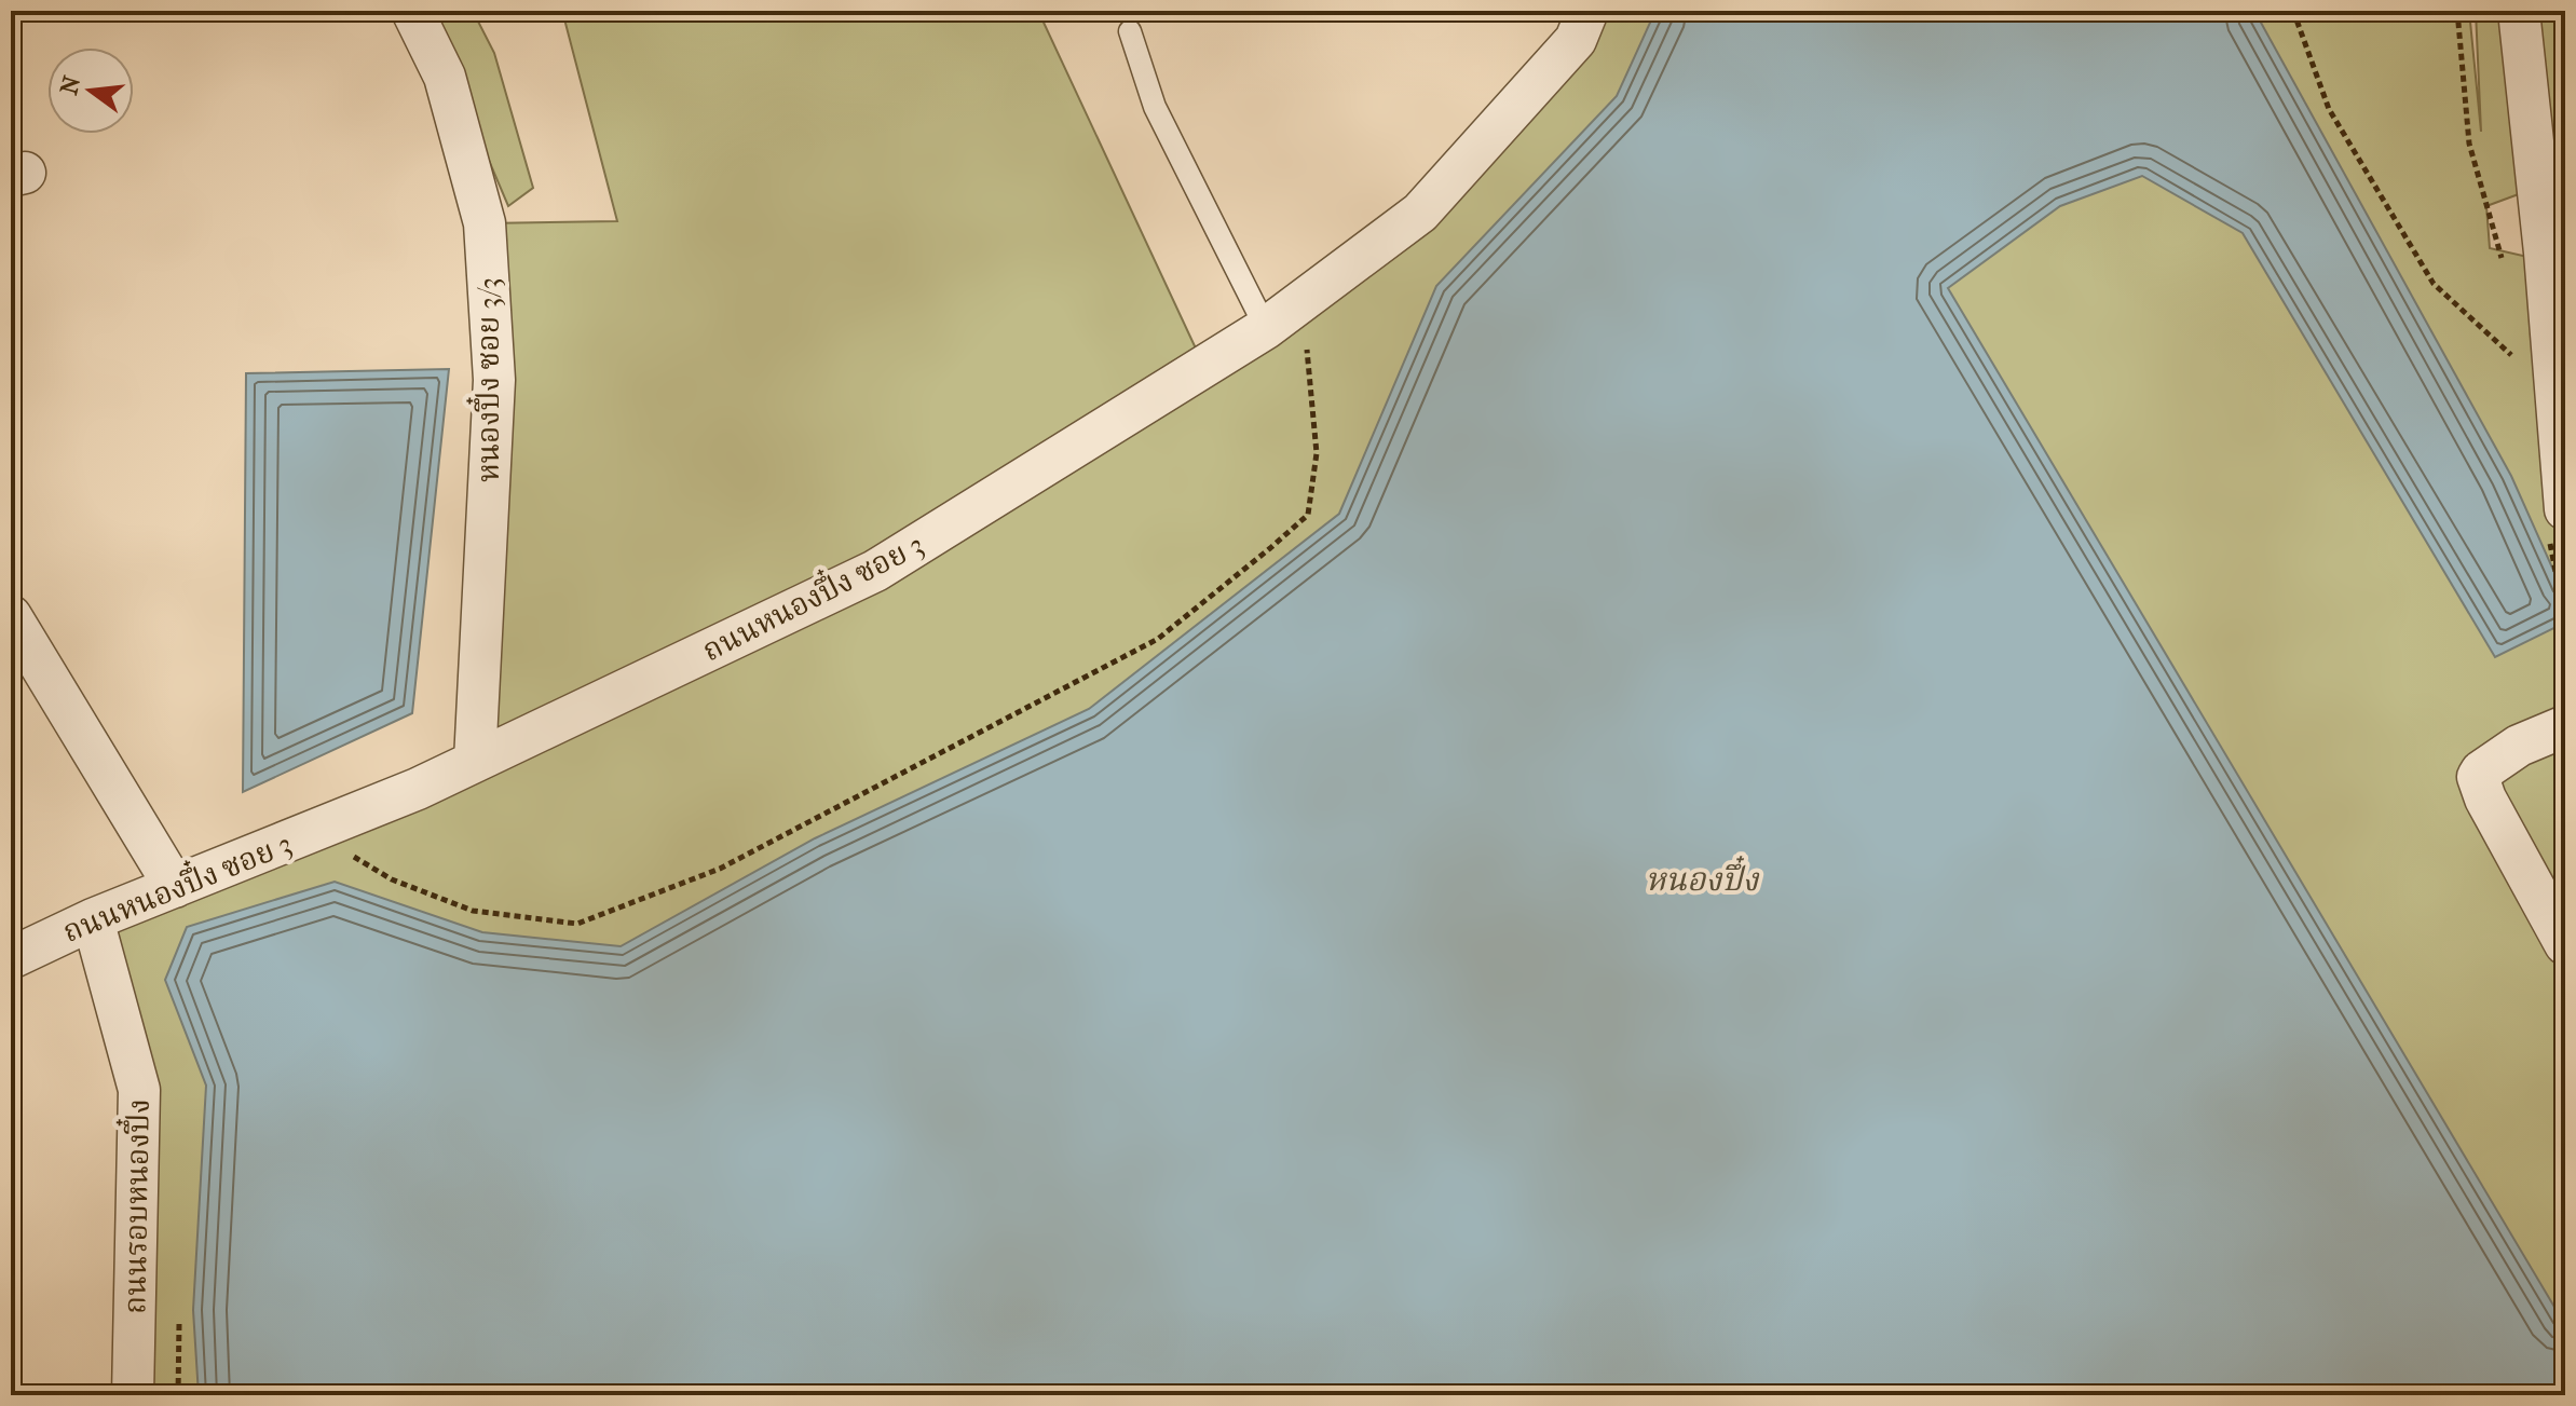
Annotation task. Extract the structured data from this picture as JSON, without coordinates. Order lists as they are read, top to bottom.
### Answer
{
  "streets": {
    "street": ["หนองปึ๋ง ซอย 3/3", "ถนนหนองปึ๋ง ซอย 3", "ถนนรอบหนองปึ๋ง"]
  },
  "crossings": [
    ["หนองปึ๋ง ซอย 3/3", "ถนนหนองปึ๋ง ซอย 3"],
    ["ถนนหนองปึ๋ง ซอย 3", "ถนนรอบหนองปึ๋ง"]
  ],
  "water": ["หนองปึ๋ง"],
  "north": "left"
}
